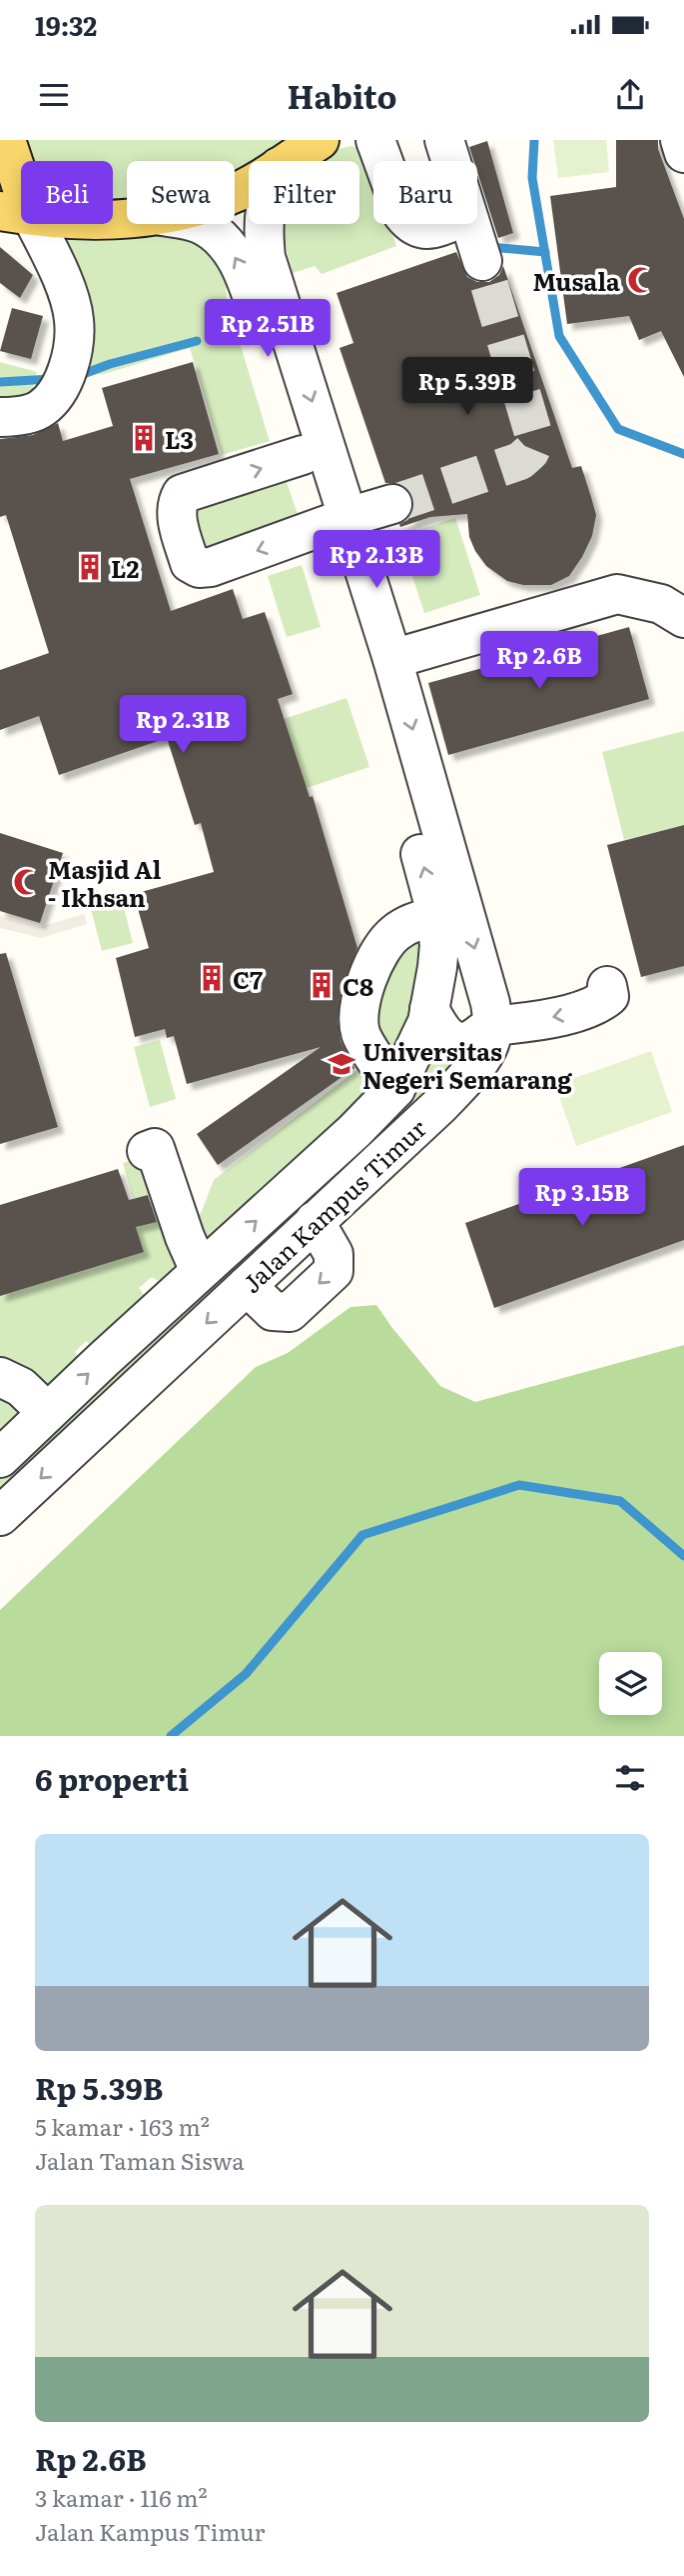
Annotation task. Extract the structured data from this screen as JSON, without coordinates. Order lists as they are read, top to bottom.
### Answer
{
  "streets": {
    "street": ["Jalan Kampus Timur"]
  },
  "places": {
    "mosque": ["Musala", "Masjid Al - Ikhsan"],
    "building": [
      "L3",
      "L2",
      "C7",
      "C8"
    ],
    "school or university": ["Universitas Negeri Semarang"]
  },
  "page": {
    "status": "19:32",
    "header": "Habito",
    "chip": [
      "Beli",
      "Sewa",
      "Filter",
      "Baru"
    ],
    "price": [
      "Rp 2.51B",
      "Rp 5.39B",
      "Rp 2.13B",
      "Rp 2.6B",
      "Rp 2.31B",
      "Rp 3.15B"
    ],
    "heading": "6 properti",
    "list": [
      {
        "name": "Rp 5.39B",
        "note": "5 kamar · 163 m² · Jalan Taman Siswa"
      },
      {
        "name": "Rp 2.6B",
        "note": "3 kamar · 116 m² · Jalan Kampus Timur"
      }
    ]
  }
}
